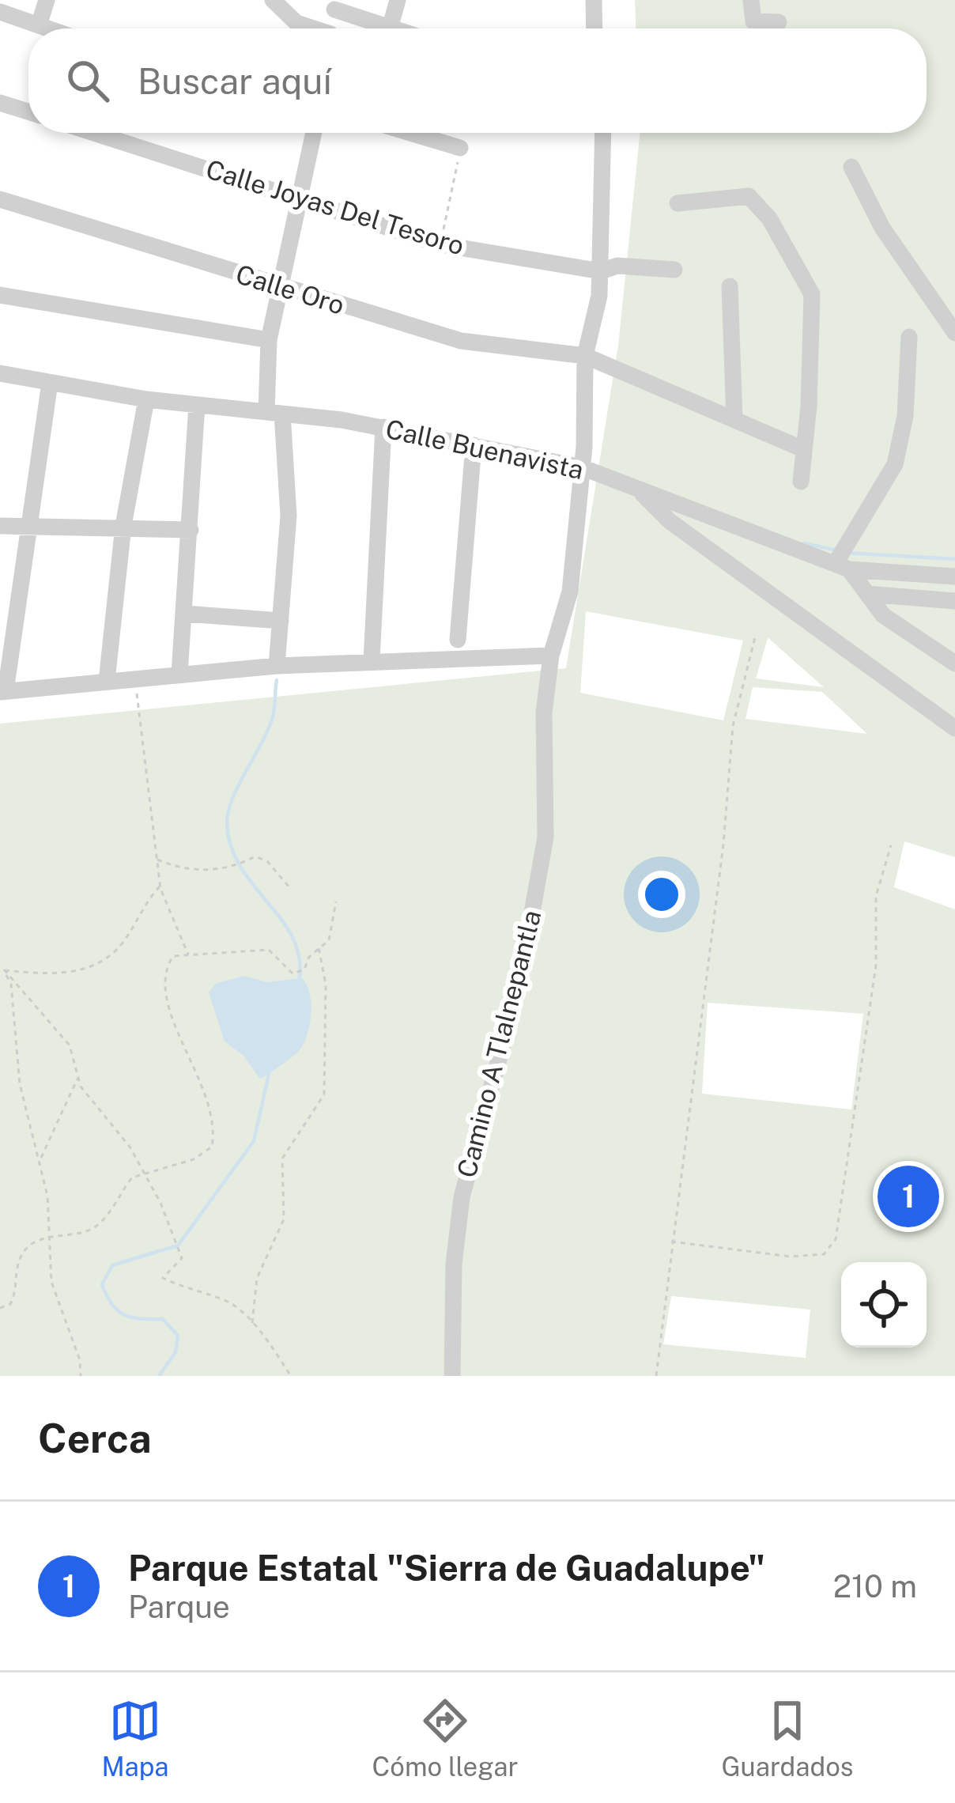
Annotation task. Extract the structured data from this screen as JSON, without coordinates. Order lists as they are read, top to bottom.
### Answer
{
  "streets": {
    "street": [
      "Calle Joyas Del Tesoro",
      "Calle Oro",
      "Calle Buenavista",
      "Camino A Tlalnepantla"
    ]
  },
  "crossings": [
    ["Calle Joyas Del Tesoro", "Camino A Tlalnepantla"],
    ["Calle Oro", "Camino A Tlalnepantla"],
    ["Calle Buenavista", "Camino A Tlalnepantla"]
  ],
  "page": {
    "search": "Buscar aquí",
    "pins": "1",
    "heading": "Cerca",
    "list": [
      {
        "mark": "1",
        "name": "Parque Estatal \"Sierra de Guadalupe\"",
        "note": "Parque",
        "value": "210 m"
      }
    ],
    "nav": ["Mapa", "Cómo llegar", "Guardados"]
  }
}
